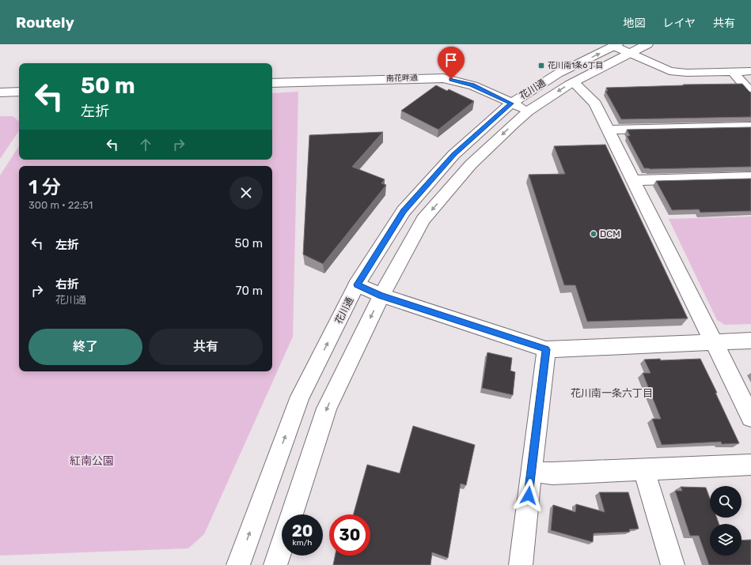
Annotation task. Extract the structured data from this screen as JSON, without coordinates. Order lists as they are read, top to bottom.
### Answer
{
  "streets": {
    "street": ["南花畔通", "花川通"]
  },
  "crossings": [
    ["南花畔通", "花川通"]
  ],
  "districts": ["花川南一条六丁目"],
  "parks": ["紅南公園"],
  "places": {
    "transit": ["花川南1条6丁目"],
    "other": ["DCM"]
  },
  "page": {
    "header": "Routely",
    "nav": ["地図", "レイヤ", "共有"],
    "turn": ["50 m", "左折"],
    "heading": ["1 分", "300 m · 22:51"],
    "list": [
      {
        "name": "左折",
        "value": "50 m"
      },
      {
        "name": "右折",
        "note": "花川通",
        "value": "70 m"
      }
    ],
    "buttons": ["終了", "共有"],
    "speed": "20 km/h",
    "limit": "30"
  }
}
